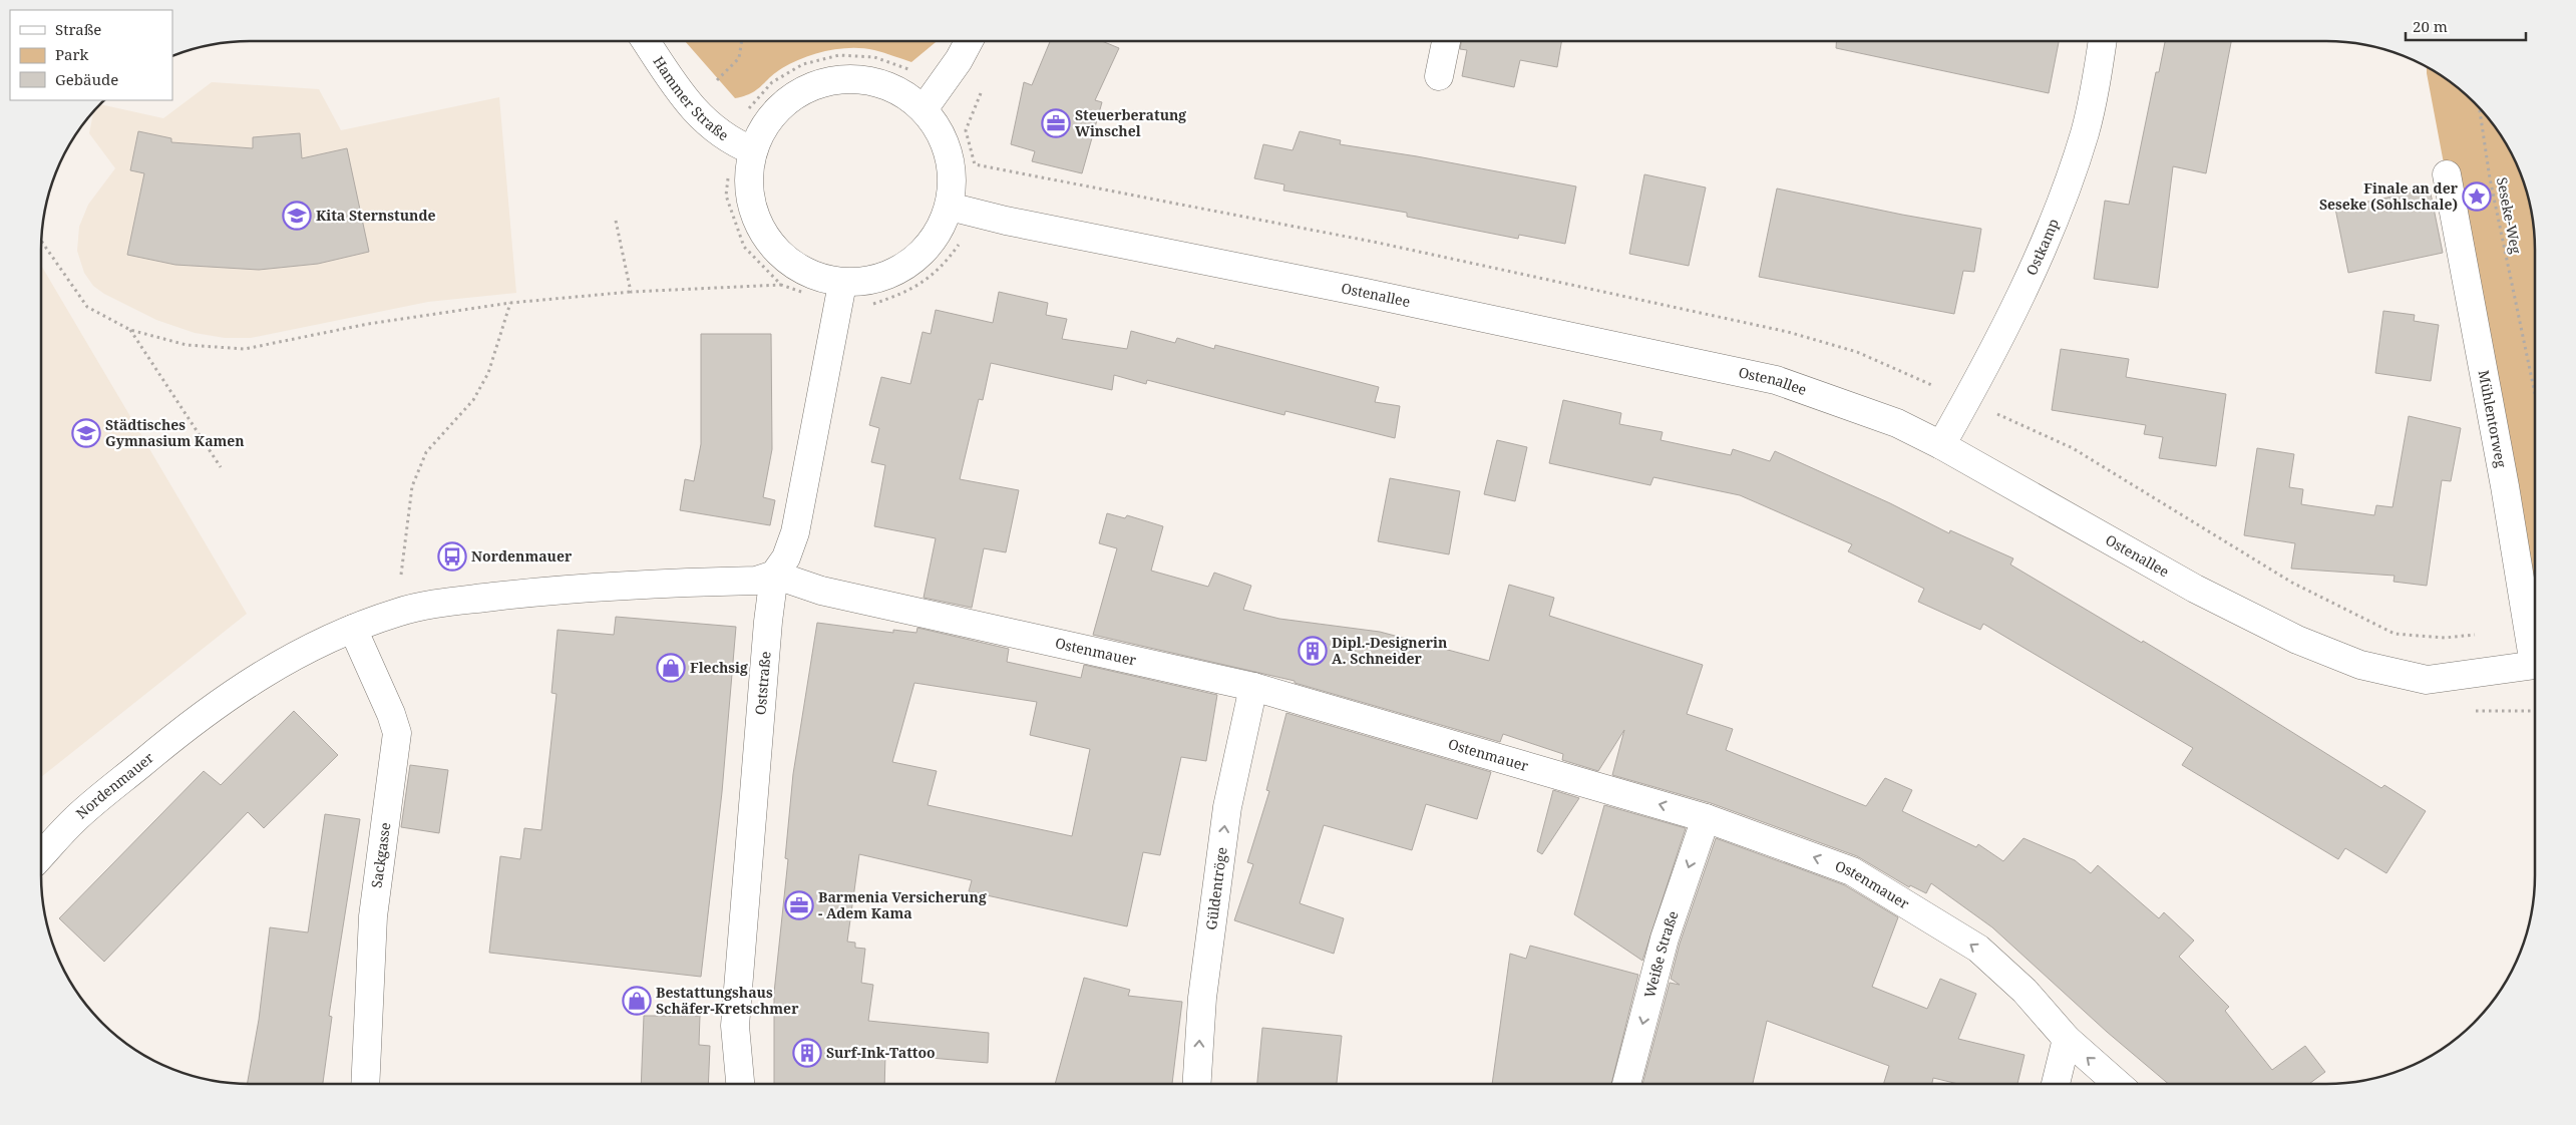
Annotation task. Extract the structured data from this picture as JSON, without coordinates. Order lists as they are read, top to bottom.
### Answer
{
  "streets": {
    "street": [
      "Hammer Straße",
      "Ostkamp",
      "Ostenallee",
      "Mühlentorweg",
      "Ostenmauer",
      "Oststraße",
      "Nordenmauer",
      "Sackgasse",
      "Güldentröge",
      "Weiße Straße"
    ],
    "path": ["Seseke-Weg"]
  },
  "crossings": [
    ["Ostkamp", "Ostenallee"],
    ["Ostenmauer", "Oststraße"],
    ["Ostenmauer", "Nordenmauer"],
    ["Ostenmauer", "Güldentröge"],
    ["Ostenmauer", "Weiße Straße"],
    ["Oststraße", "Nordenmauer"],
    ["Nordenmauer", "Sackgasse"]
  ],
  "one_way": ["Ostenmauer", "Güldentröge", "Weiße Straße"],
  "places": {
    "office": ["Steuerberatung Winschel", "Barmenia Versicherung - Adem Kama"],
    "place": ["Finale an der Seseke (Sohlschale)"],
    "school or university": ["Kita Sternstunde", "Städtisches Gymnasium Kamen"],
    "bus stop": ["Nordenmauer"],
    "building": ["Dipl.-Designerin A. Schneider", "Surf-Ink-Tattoo"],
    "shop": ["Flechsig", "Bestattungshaus Schäfer-Kretschmer"]
  },
  "legend": ["Straße", "Park", "Gebäude"],
  "scale_bar": "20 m"
}
